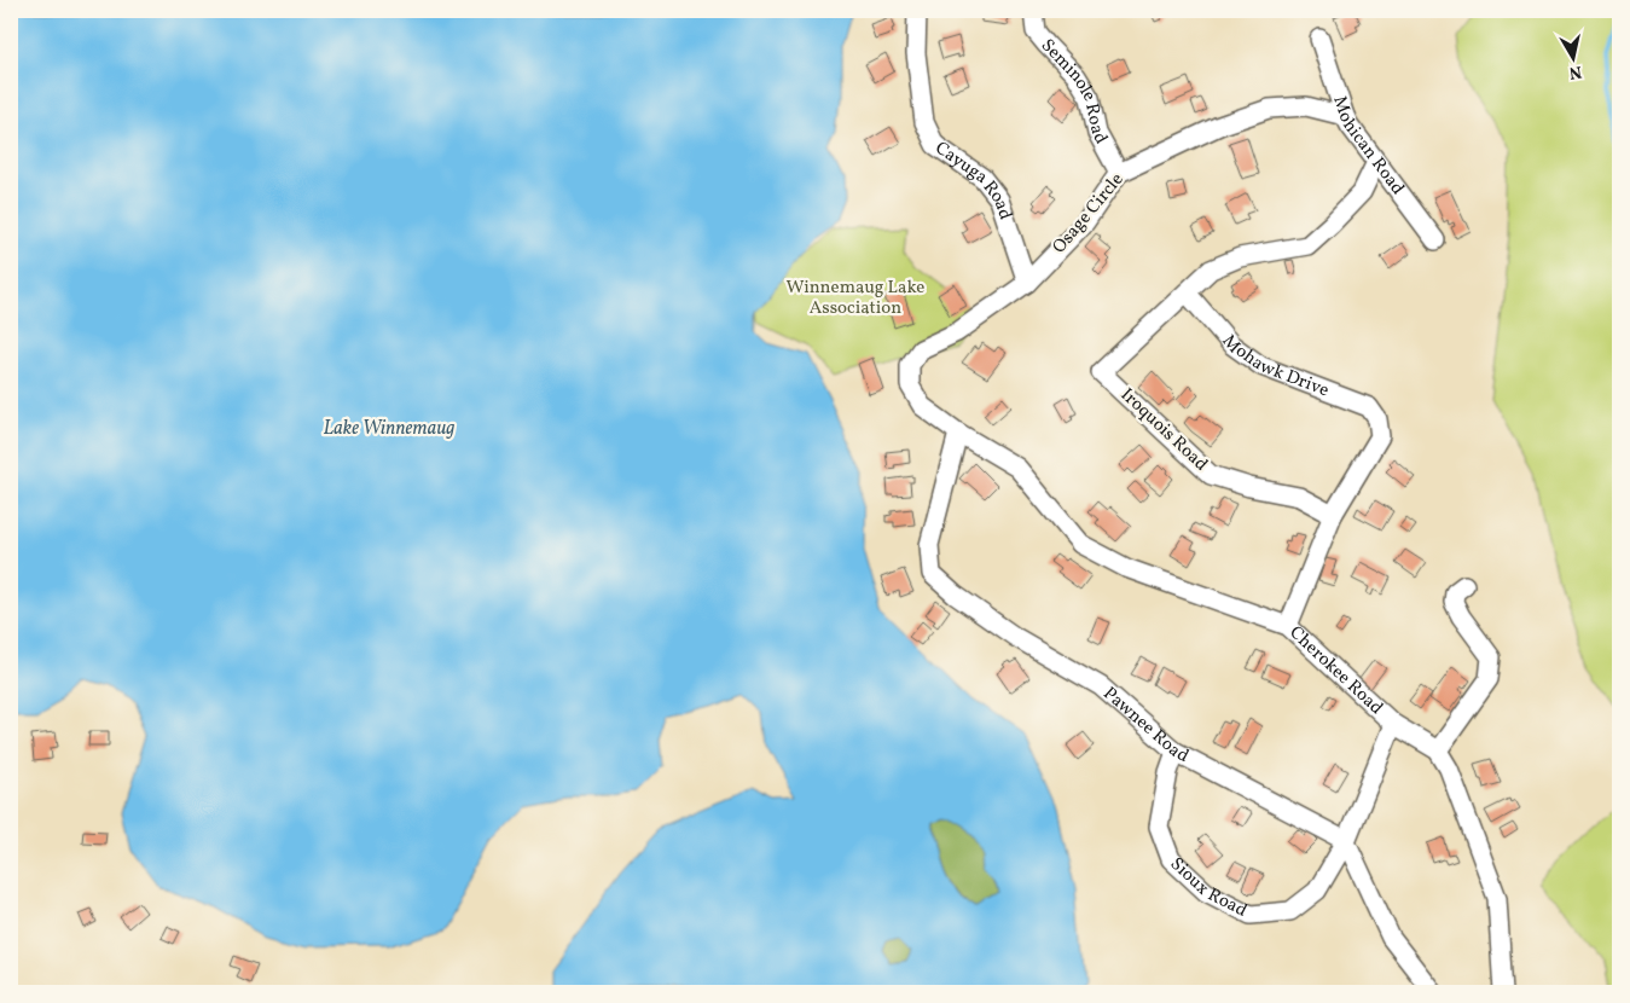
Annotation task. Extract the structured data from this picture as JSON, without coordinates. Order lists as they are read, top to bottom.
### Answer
{
  "streets": {
    "street": [
      "Seminole Road",
      "Mohican Road",
      "Cayuga Road",
      "Osage Circle",
      "Mohawk Drive",
      "Iroquois Road",
      "Cherokee Road",
      "Pawnee Road",
      "Sioux Road"
    ]
  },
  "crossings": [
    ["Seminole Road", "Osage Circle"],
    ["Mohican Road", "Osage Circle"],
    ["Cayuga Road", "Osage Circle"],
    ["Osage Circle", "Cherokee Road"],
    ["Osage Circle", "Pawnee Road"],
    ["Mohawk Drive", "Iroquois Road"],
    ["Cherokee Road", "Pawnee Road"],
    ["Cherokee Road", "Sioux Road"],
    ["Pawnee Road", "Sioux Road"]
  ],
  "water": ["Lake Winnemaug"],
  "parks": ["Winnemaug Lake Association"],
  "north": "bottom"
}
